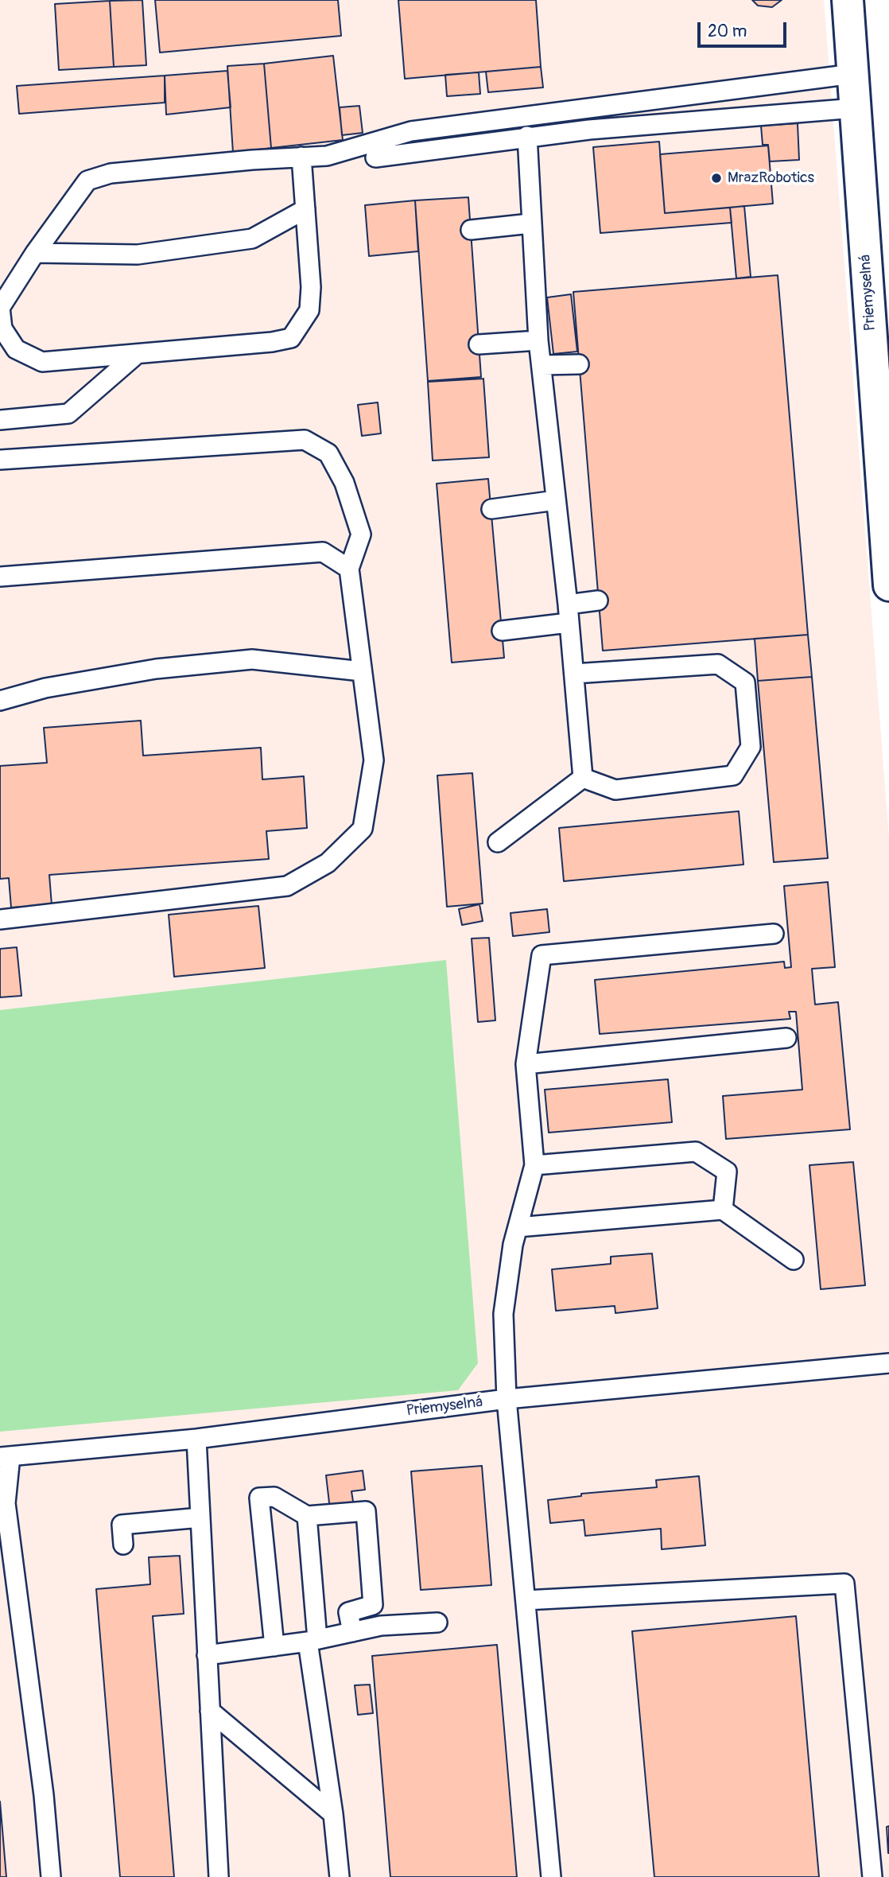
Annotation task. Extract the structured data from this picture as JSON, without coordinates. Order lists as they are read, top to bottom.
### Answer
{
  "streets": {
    "street": ["Priemyselná"]
  },
  "places": ["MrazRobotics"],
  "scale_bar": "20 m"
}
